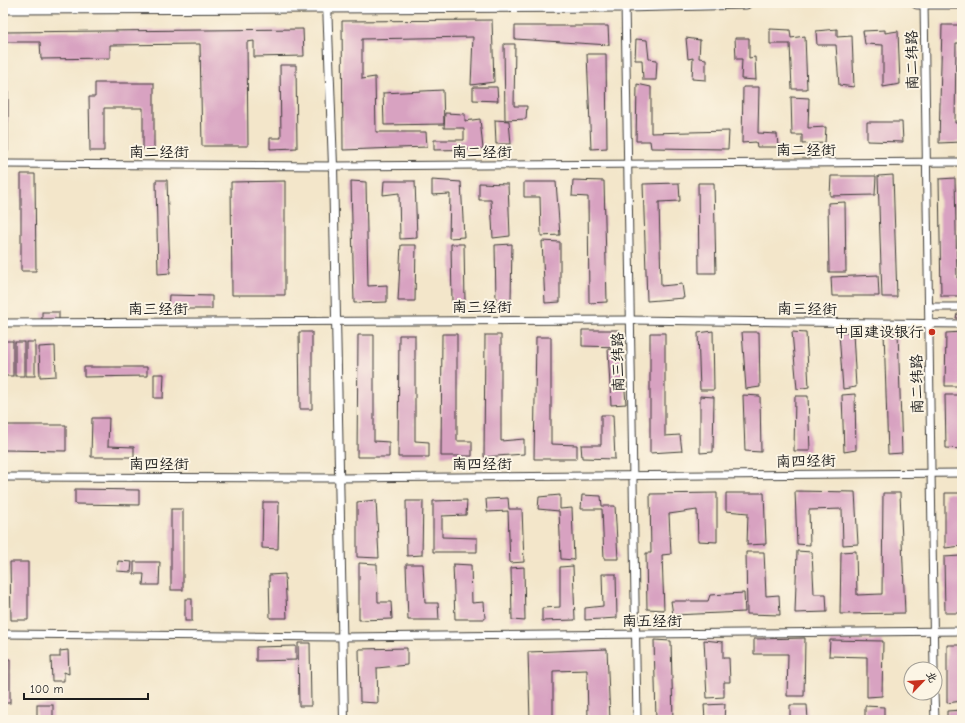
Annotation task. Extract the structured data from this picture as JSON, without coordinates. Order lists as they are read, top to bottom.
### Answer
{
  "streets": {
    "street": [
      "南二纬路",
      "南二经街",
      "南三经街",
      "南三纬路",
      "南四经街",
      "南五经街"
    ]
  },
  "crossings": [
    ["南二纬路", "南二经街"],
    ["南二纬路", "南三经街"],
    ["南二纬路", "南四经街"],
    ["南二纬路", "南五经街"],
    ["南二经街", "南三纬路"],
    ["南三经街", "南三纬路"],
    ["南三纬路", "南四经街"],
    ["南三纬路", "南五经街"]
  ],
  "places": ["中国建设银行"],
  "scale_bar": "100 m",
  "north": "top right"
}
